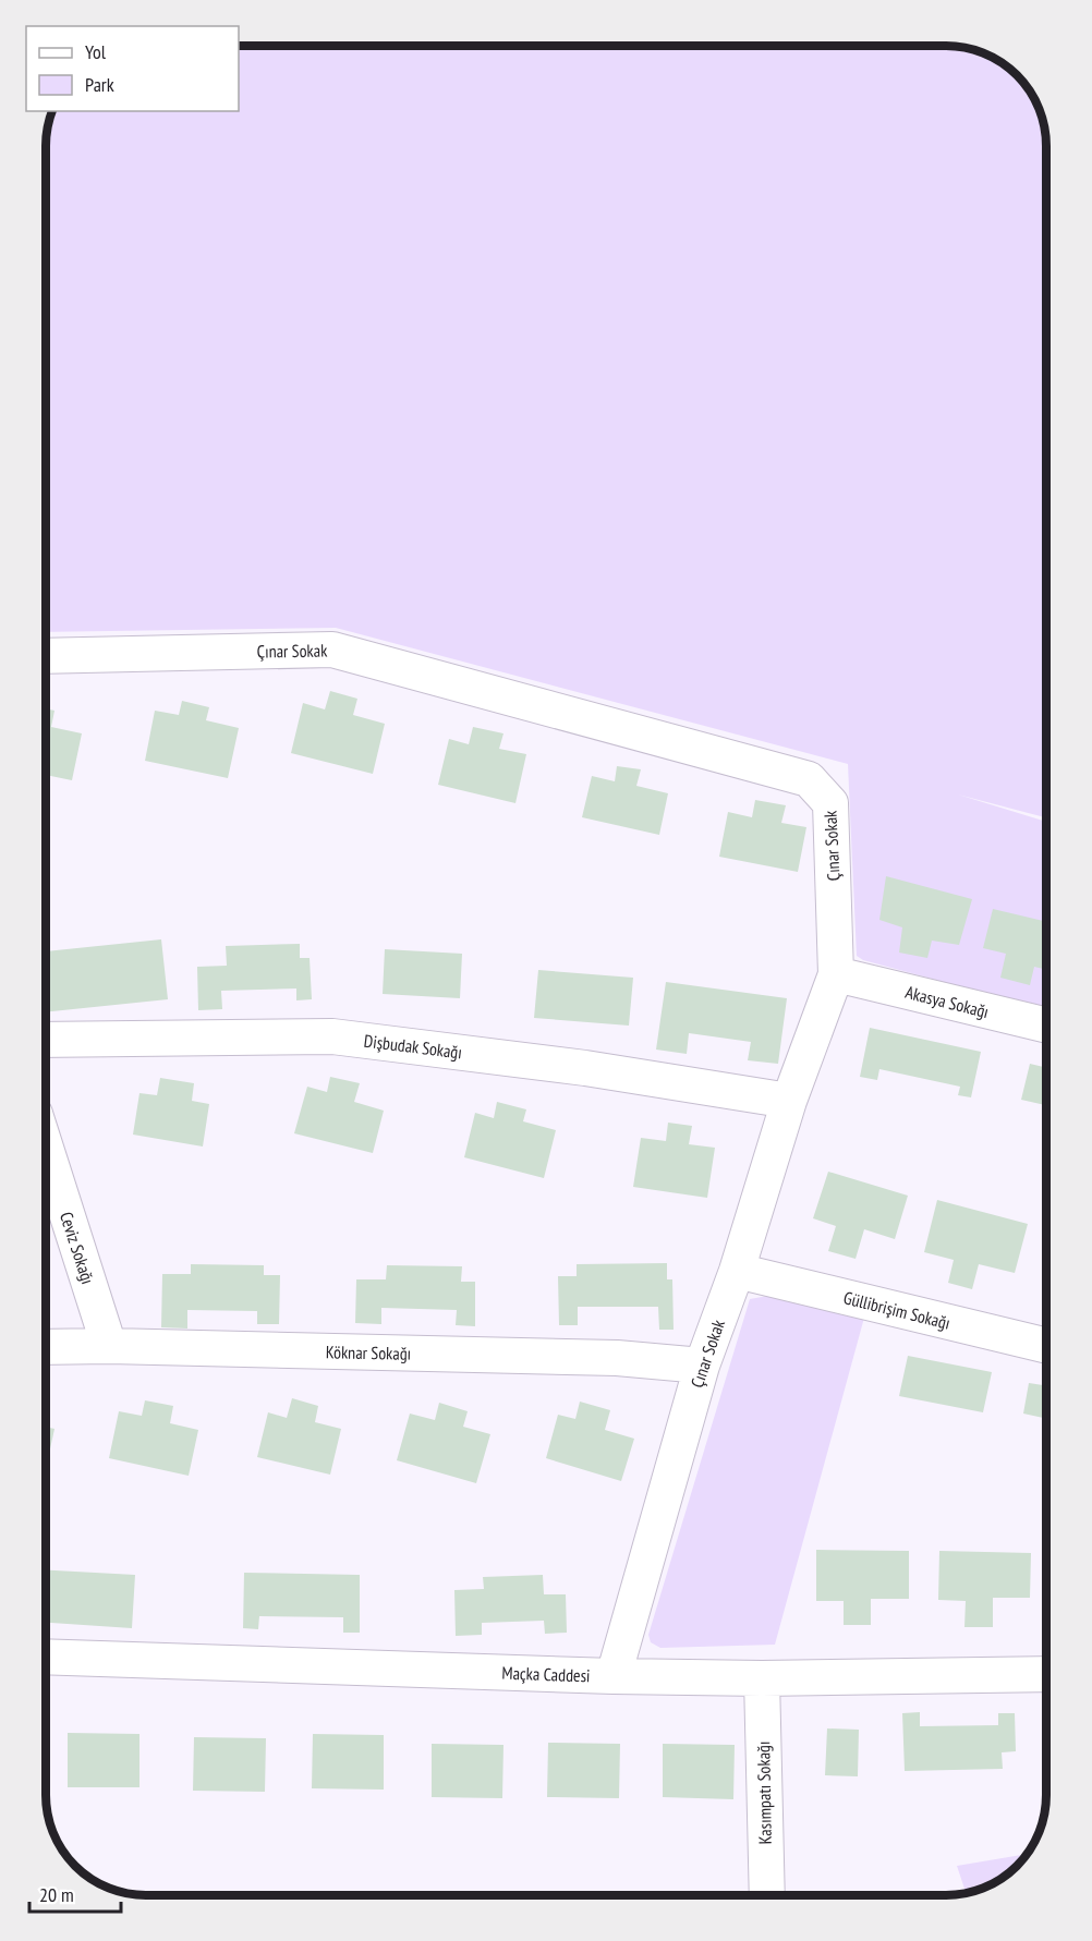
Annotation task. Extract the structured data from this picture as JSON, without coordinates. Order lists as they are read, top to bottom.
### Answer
{
  "streets": {
    "street": [
      "Çınar Sokak",
      "Akasya Sokağı",
      "Dişbudak Sokağı",
      "Ceviz Sokağı",
      "Güllibrişim Sokağı",
      "Köknar Sokağı",
      "Maçka Caddesi",
      "Kasımpatı Sokağı"
    ]
  },
  "crossings": [
    ["Çınar Sokak", "Akasya Sokağı"],
    ["Çınar Sokak", "Dişbudak Sokağı"],
    ["Çınar Sokak", "Güllibrişim Sokağı"],
    ["Çınar Sokak", "Köknar Sokağı"],
    ["Çınar Sokak", "Maçka Caddesi"],
    ["Ceviz Sokağı", "Köknar Sokağı"],
    ["Maçka Caddesi", "Kasımpatı Sokağı"]
  ],
  "legend": ["Yol", "Park"],
  "scale_bar": "20 m"
}
